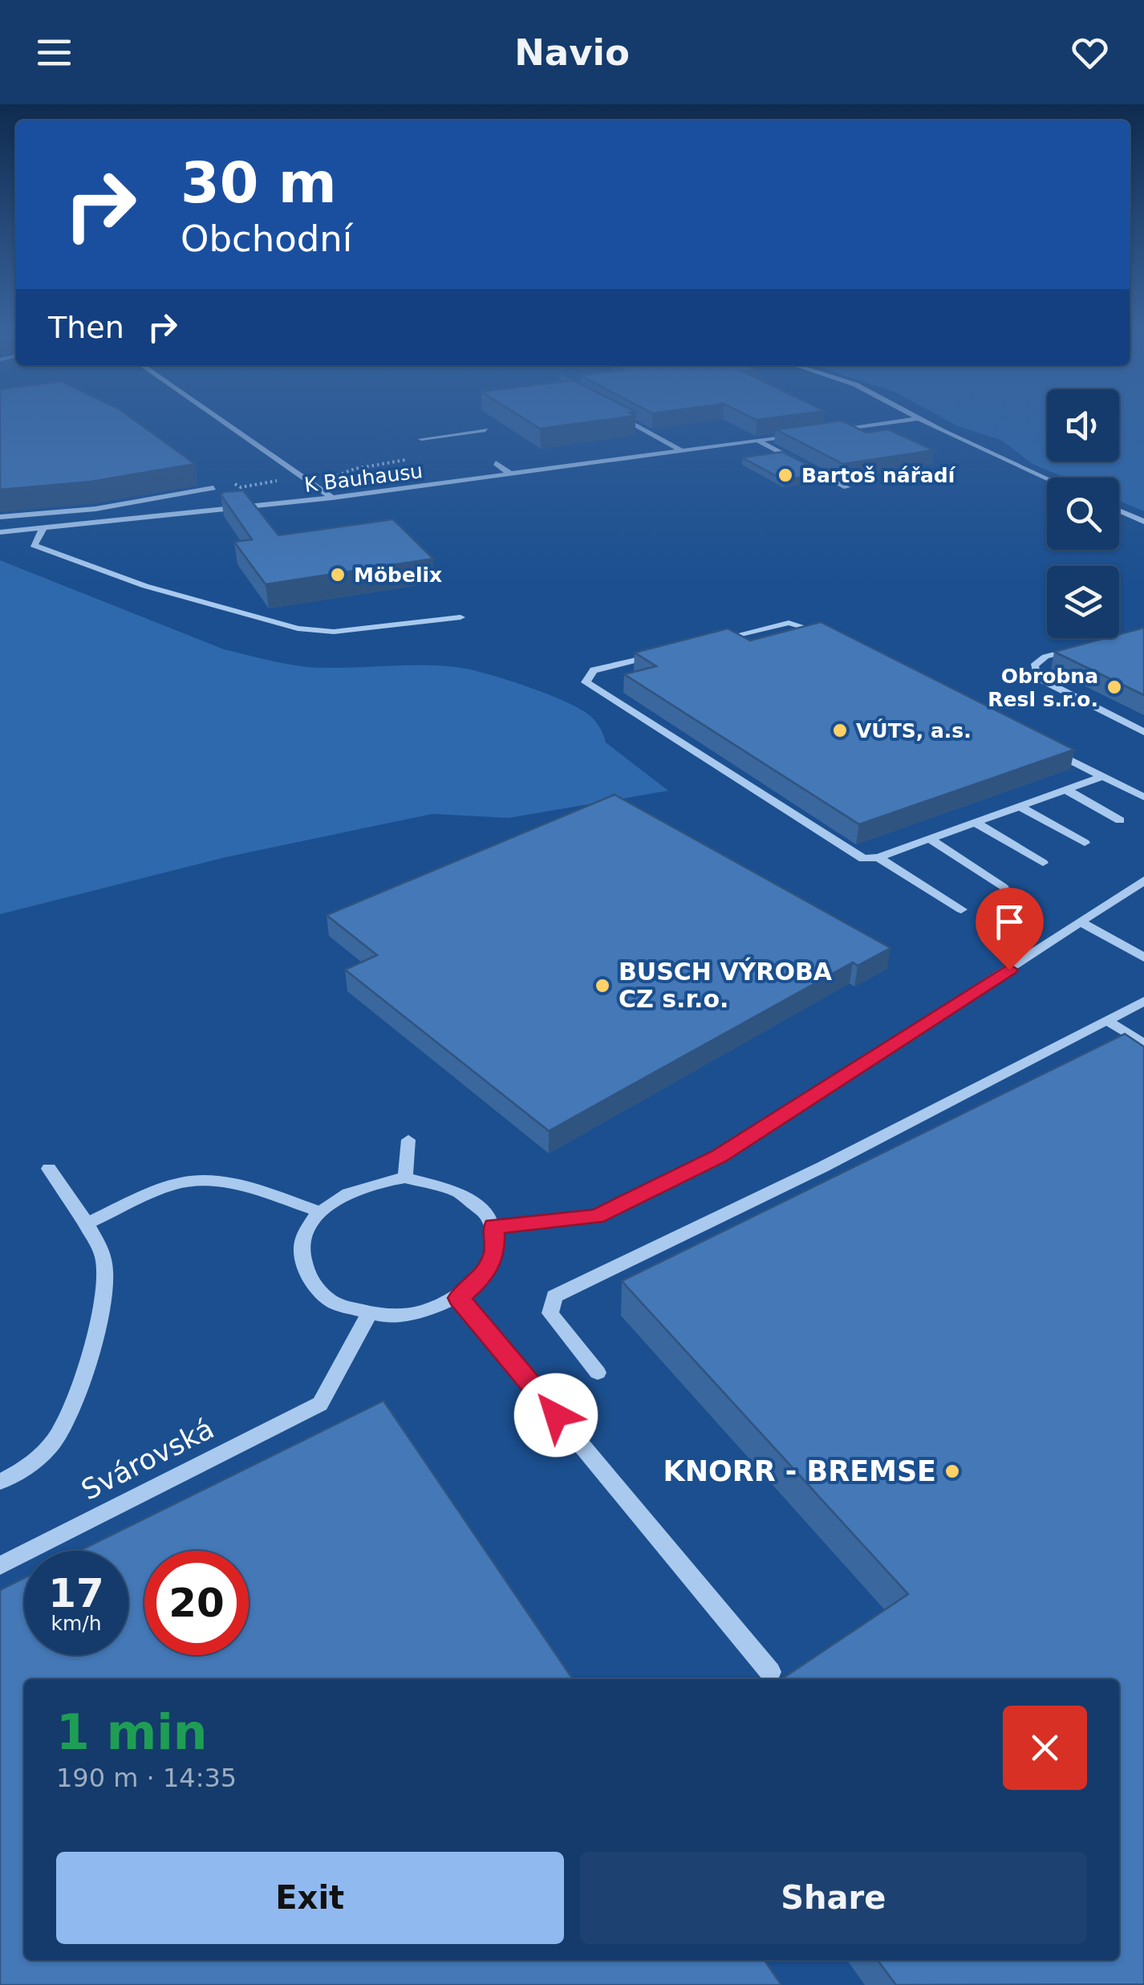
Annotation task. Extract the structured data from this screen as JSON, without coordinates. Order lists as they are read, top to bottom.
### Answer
{
  "streets": {
    "street": ["K Bauhausu", "Svárovská"]
  },
  "places": [
    "Bartoš nářadí",
    "Möbelix",
    "Obrobna Resl s.r.o.",
    "VÚTS, a.s.",
    "BUSCH VÝROBA CZ s.r.o.",
    "KNORR - BREMSE"
  ],
  "page": {
    "header": "Navio",
    "turn": ["30 m", "Obchodní"],
    "then": "Then",
    "speed": "17 km/h",
    "limit": "20",
    "heading": ["1 min", "190 m · 14:35"],
    "buttons": ["Exit", "Share"]
  }
}
